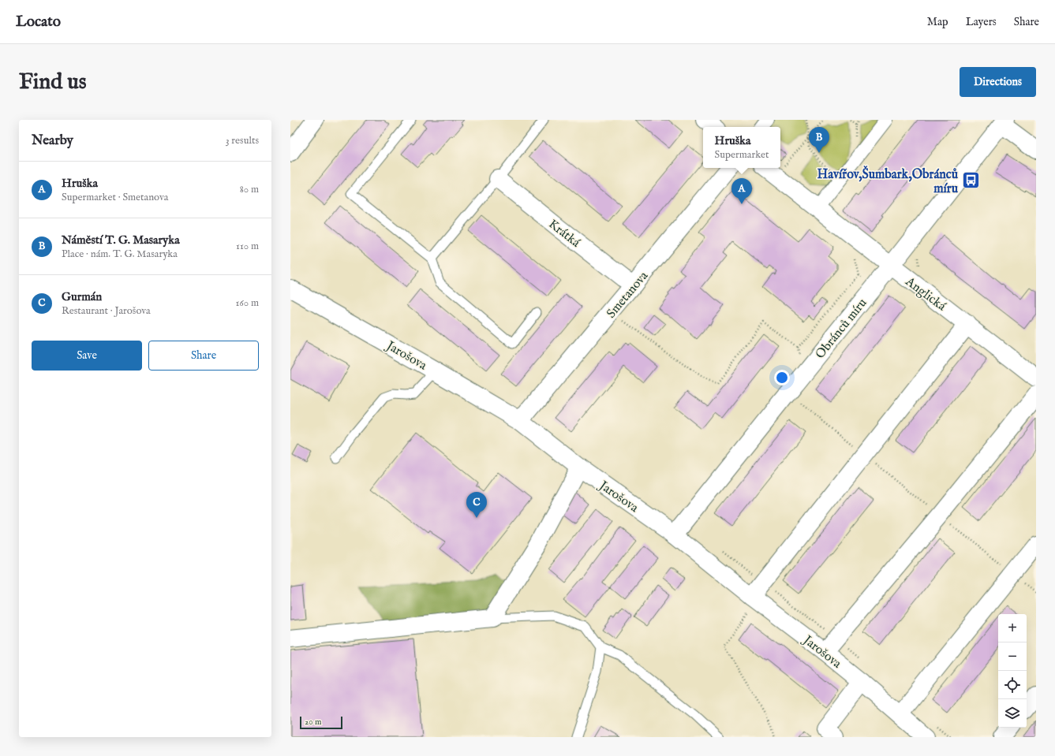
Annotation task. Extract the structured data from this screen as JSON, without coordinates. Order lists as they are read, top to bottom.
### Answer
{
  "streets": {
    "street": [
      "Krátká",
      "Anglická",
      "Smetanova",
      "Obránců míru",
      "Jarošova"
    ]
  },
  "crossings": [
    ["Krátká", "Smetanova"],
    ["Anglická", "Obránců míru"],
    ["Smetanova", "Jarošova"],
    ["Obránců míru", "Jarošova"]
  ],
  "places": {
    "bus stop": ["Havířov,Šumbark,Obránců míru"]
  },
  "scale_bar": "20 m",
  "page": {
    "header": "Locato",
    "nav": ["Map", "Layers", "Share"],
    "buttons": [
      "Directions",
      ["Save", "Share"]
    ],
    "title": "Find us",
    "heading": ["Nearby", "3 results"],
    "popup": ["Hruška", "Supermarket"],
    "pins": ["B", "A", "C"],
    "list": [
      {
        "mark": "A",
        "name": "Hruška",
        "note": "Supermarket · Smetanova",
        "value": "80 m"
      },
      {
        "mark": "B",
        "name": "Náměstí T. G. Masaryka",
        "note": "Place · nám. T. G. Masaryka",
        "value": "110 m"
      },
      {
        "mark": "C",
        "name": "Gurmán",
        "note": "Restaurant · Jarošova",
        "value": "160 m"
      }
    ],
    "map_buttons": ["+", "−"],
    "scale": "20 m"
  }
}
